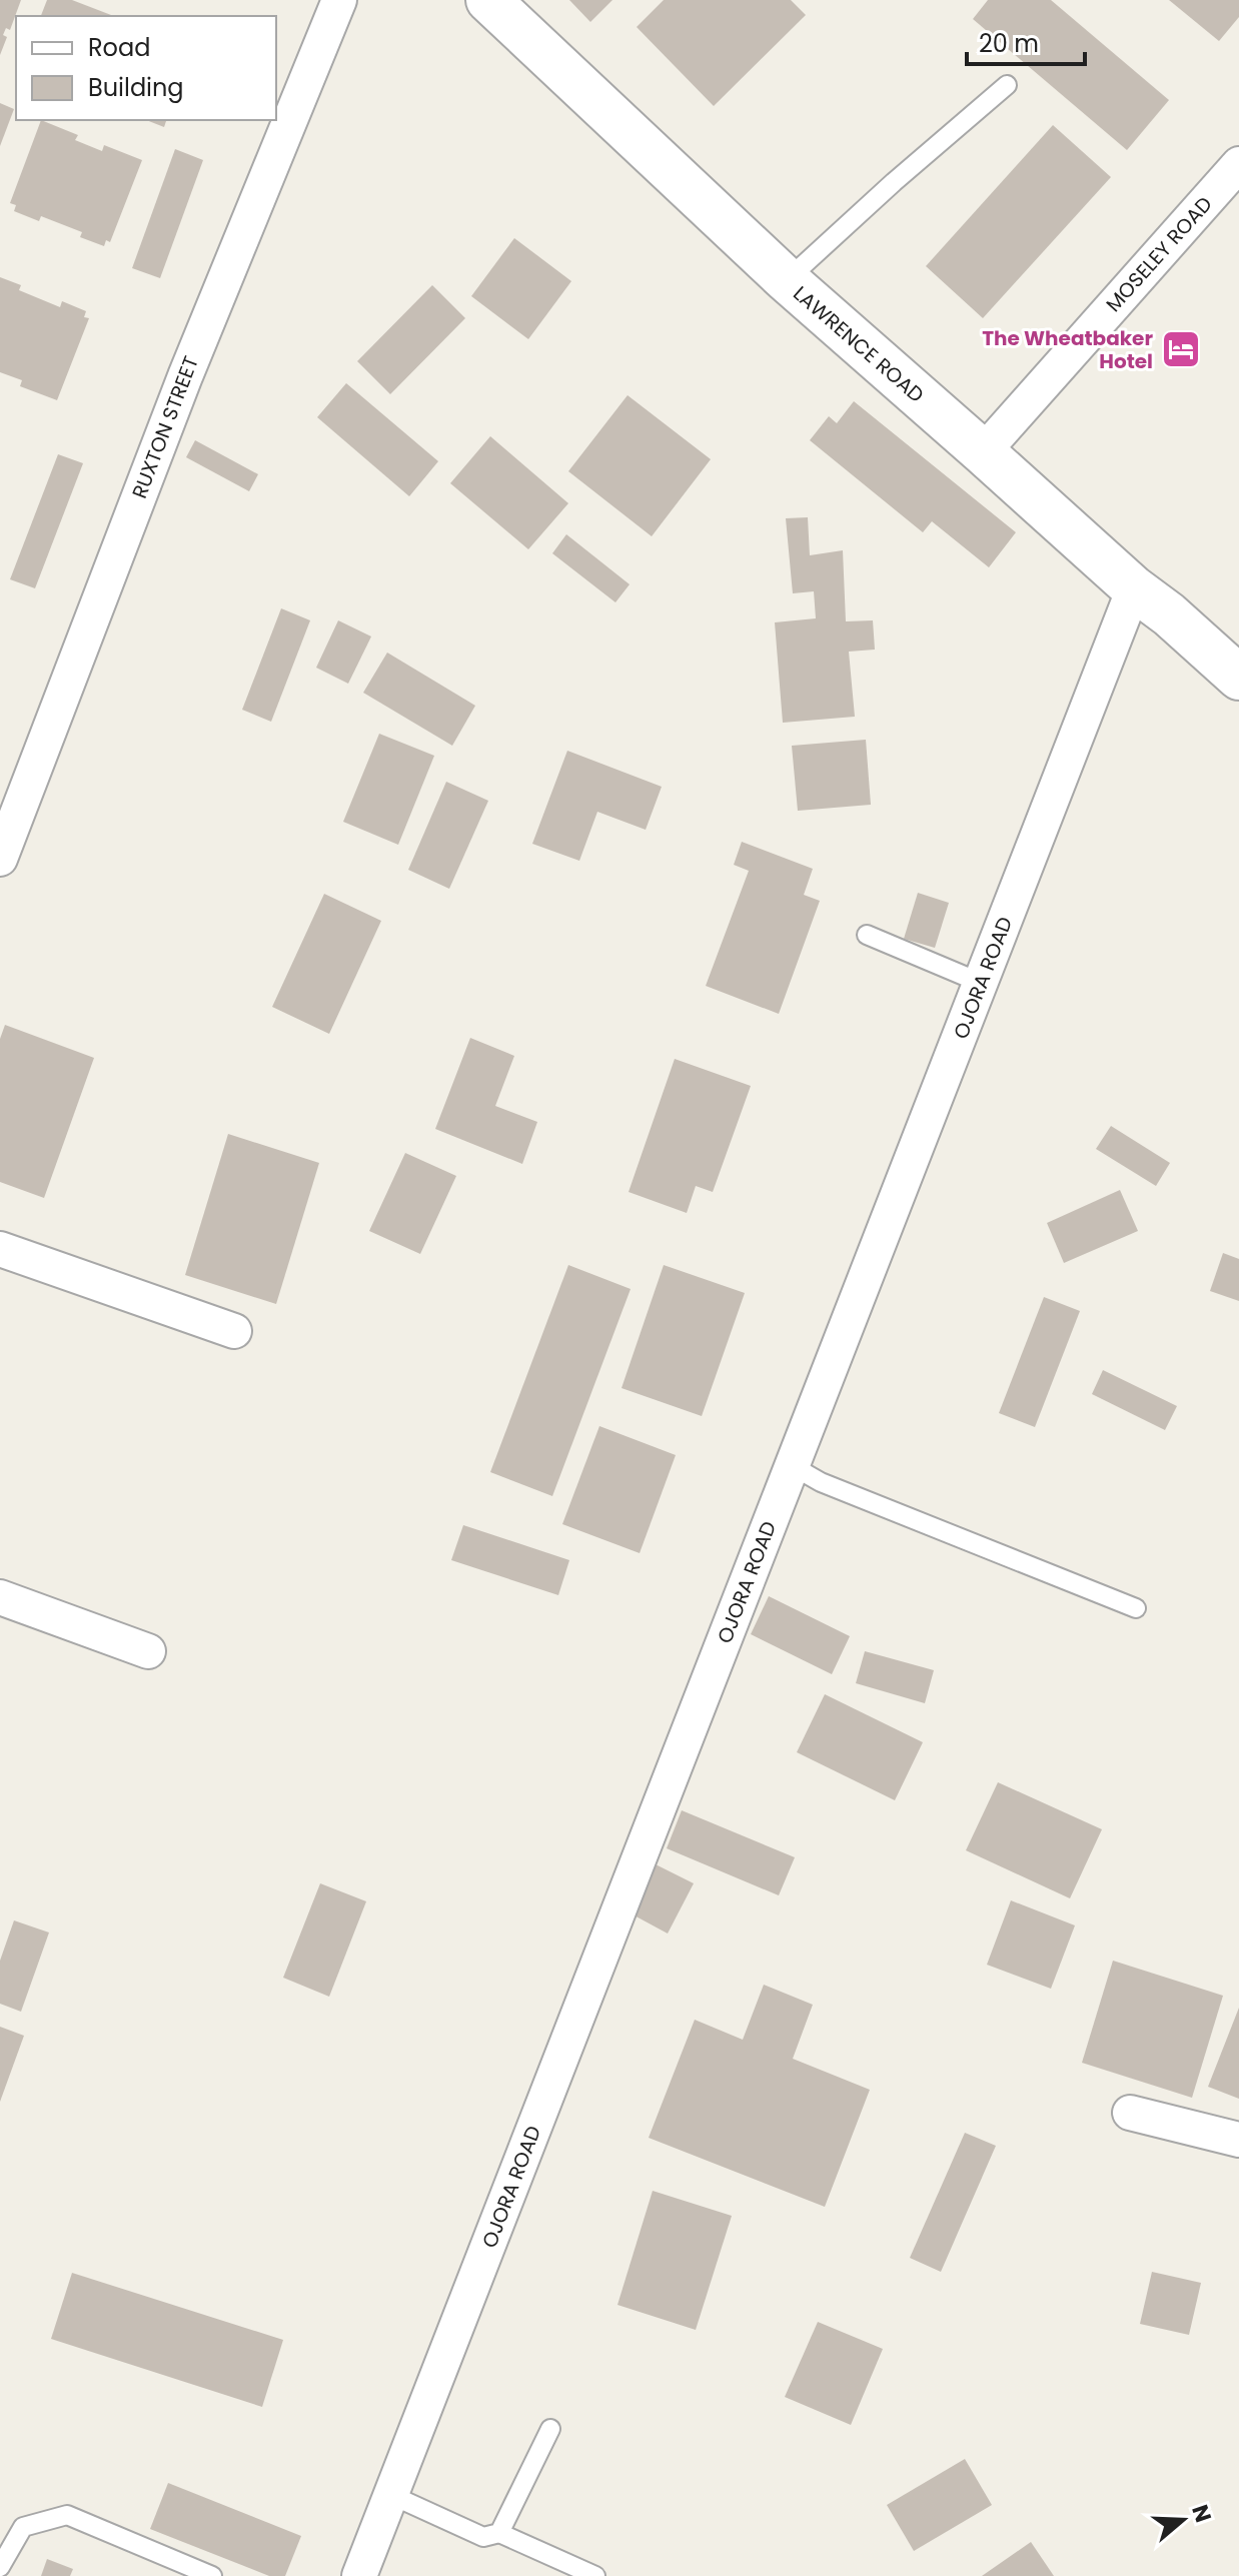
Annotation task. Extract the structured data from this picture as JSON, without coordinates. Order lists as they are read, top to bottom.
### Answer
{
  "streets": {
    "street": [
      "MOSELEY ROAD",
      "LAWRENCE ROAD",
      "RUXTON STREET",
      "OJORA ROAD"
    ]
  },
  "crossings": [
    ["MOSELEY ROAD", "LAWRENCE ROAD"],
    ["LAWRENCE ROAD", "OJORA ROAD"]
  ],
  "places": {
    "hotel": ["The Wheatbaker Hotel"]
  },
  "legend": ["Road", "Building"],
  "scale_bar": "20 m",
  "north": "right"
}
